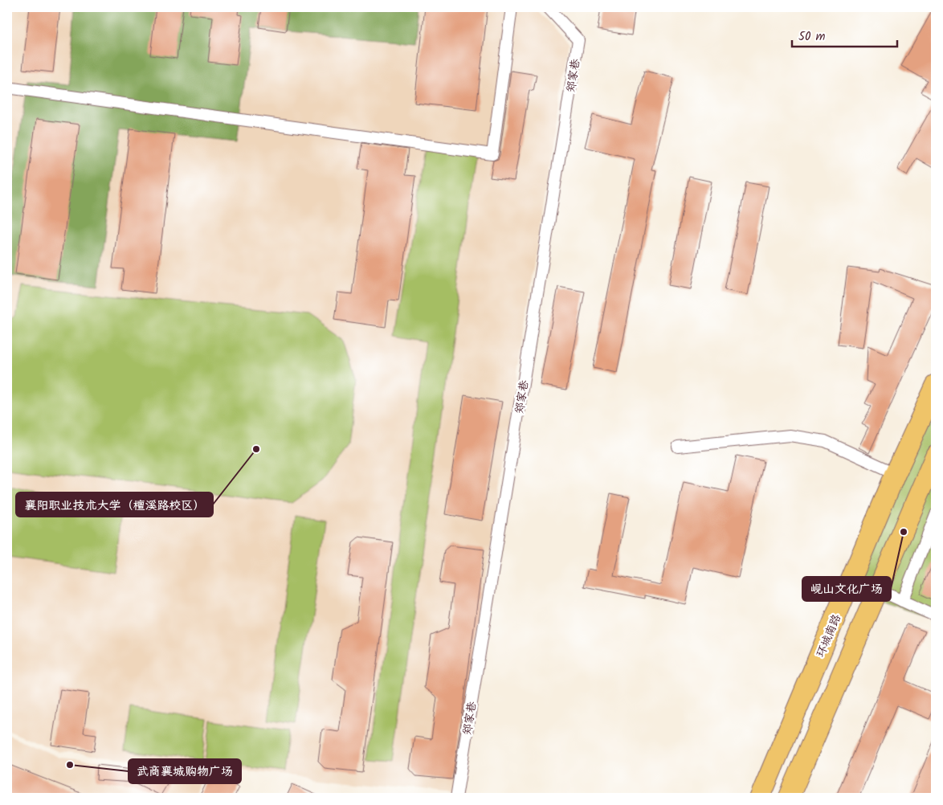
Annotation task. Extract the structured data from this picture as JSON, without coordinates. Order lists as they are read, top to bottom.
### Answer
{
  "streets": {
    "highway": ["环城南路"],
    "street": ["郑家巷"]
  },
  "places": ["襄阳职业技术大学（檀溪路校区）", "岘山文化广场", "武商襄城购物广场"],
  "scale_bar": "50 m"
}
